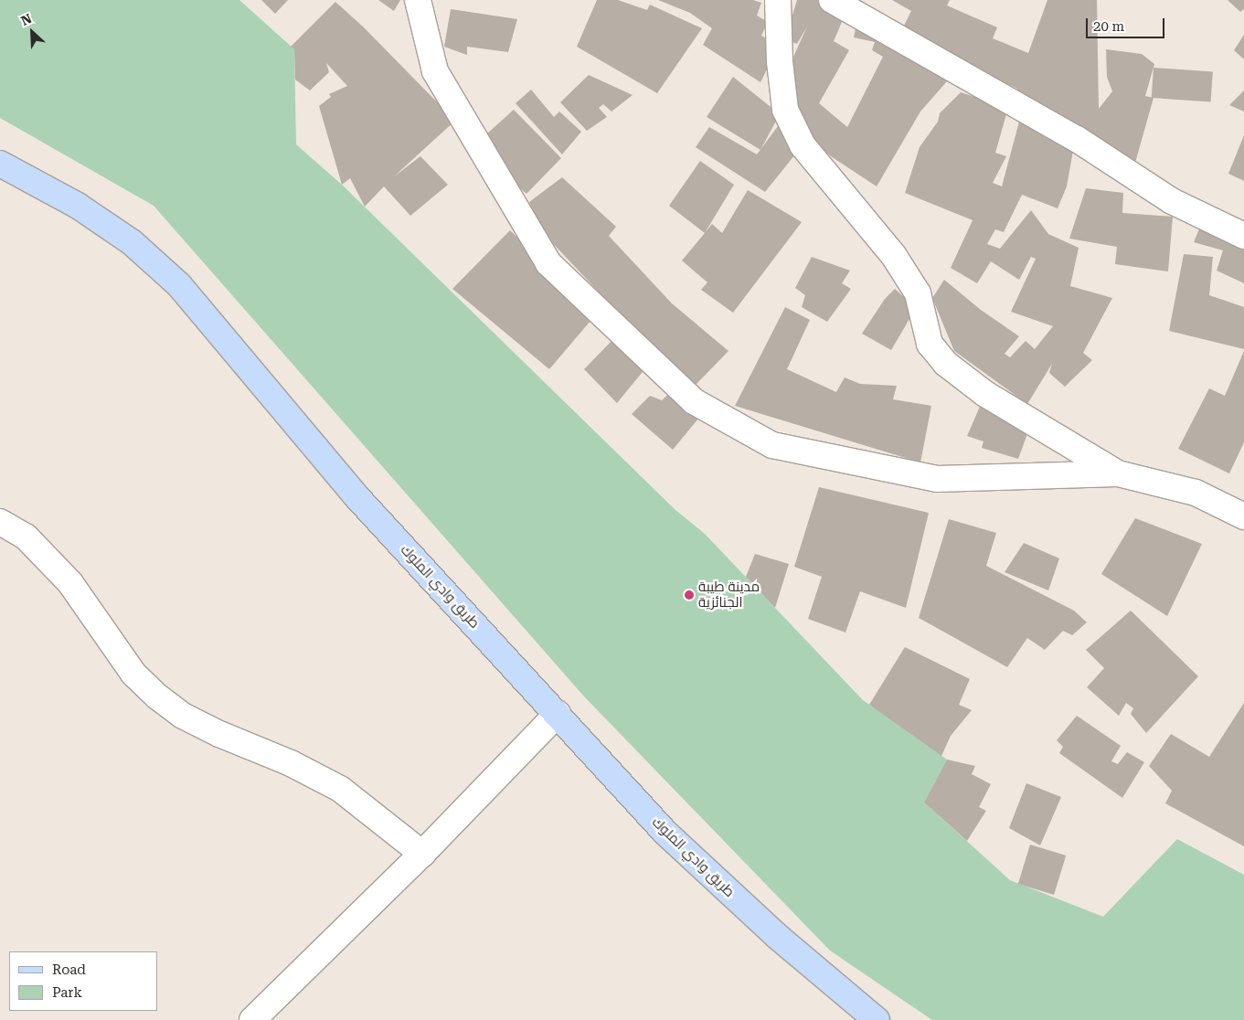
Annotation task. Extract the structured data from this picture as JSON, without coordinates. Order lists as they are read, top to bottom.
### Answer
{
  "streets": {
    "street": ["طريق وادي الملوك"]
  },
  "places": ["مدينة طيبة الجنائزية"],
  "legend": ["Road", "Park"],
  "scale_bar": "20 m",
  "north": "top left"
}
